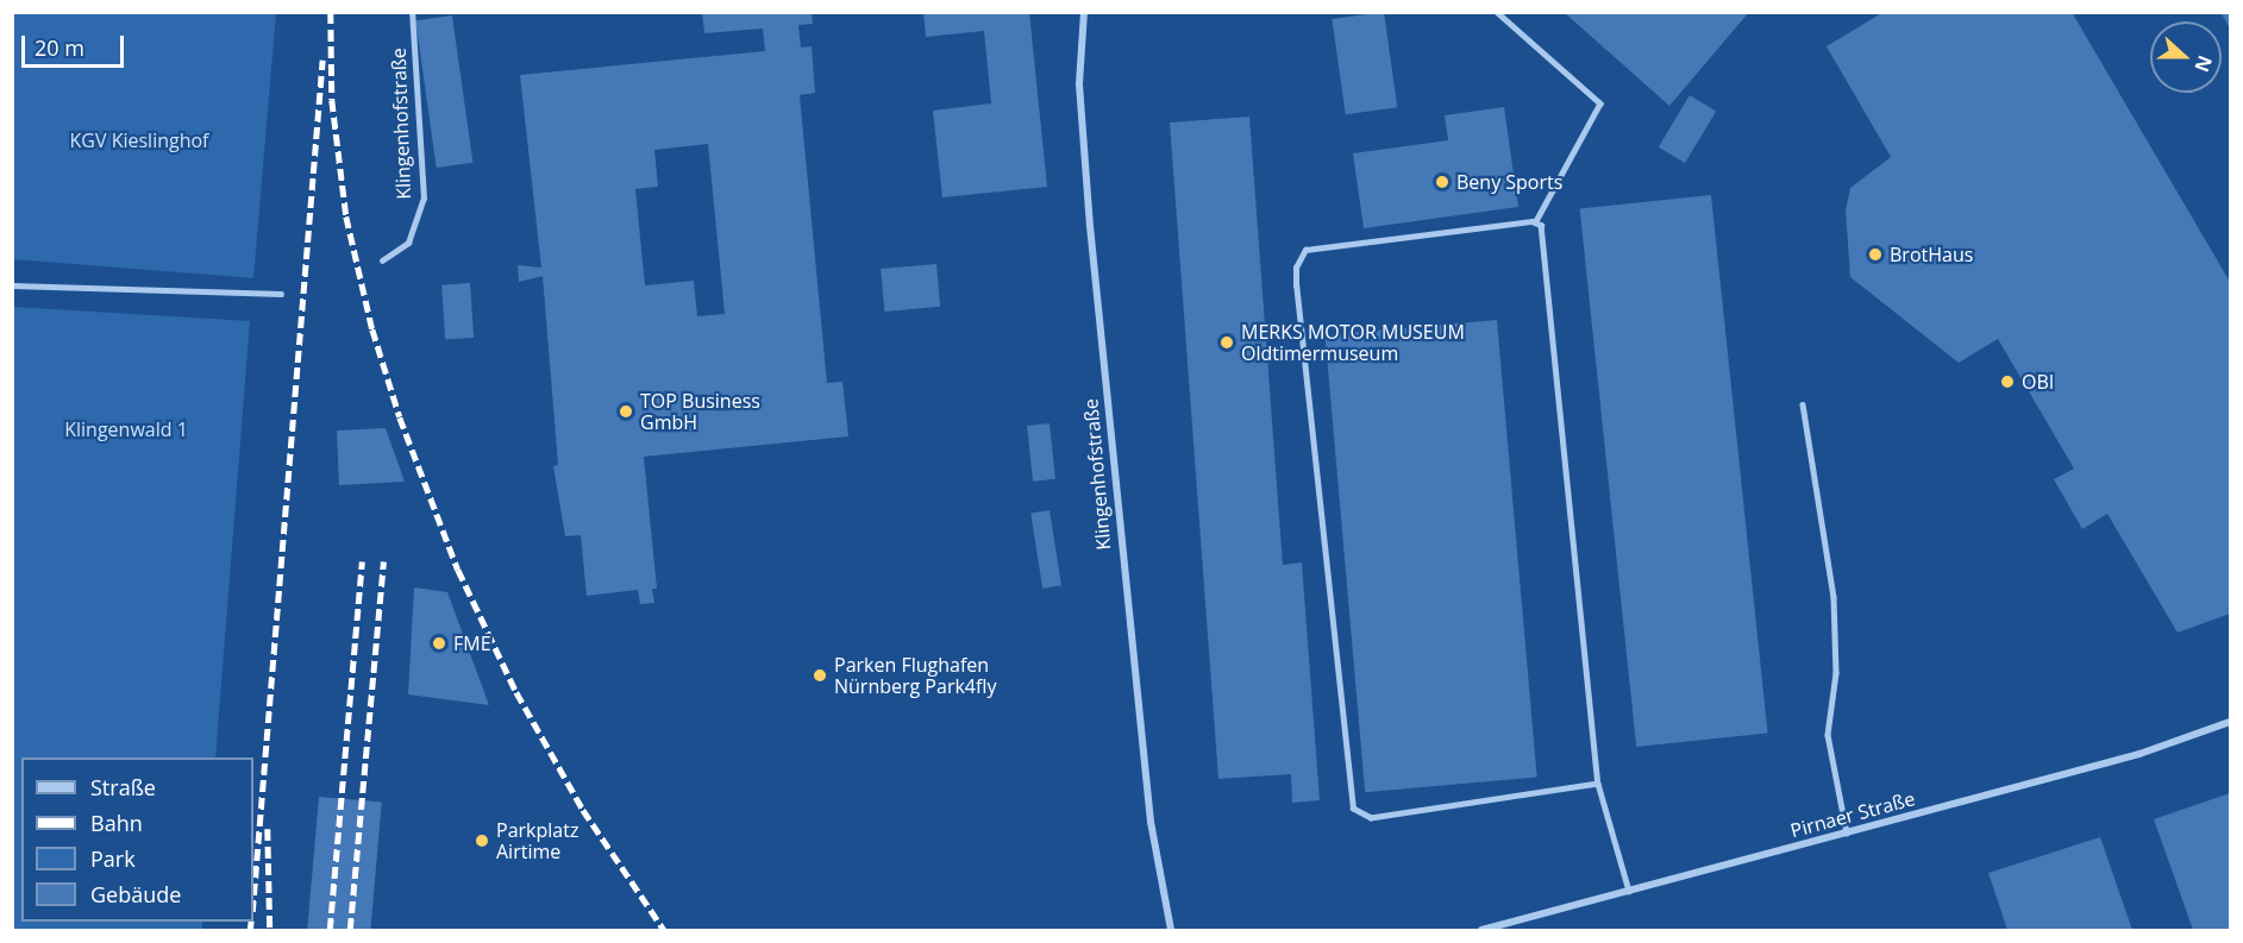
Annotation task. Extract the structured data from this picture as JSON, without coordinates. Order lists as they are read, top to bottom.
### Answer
{
  "streets": {
    "street": ["Klingenhofstraße", "Pirnaer Straße"]
  },
  "parks": ["KGV Kieslinghof", "Klingenwald 1"],
  "places": [
    "Beny Sports",
    "BrotHaus",
    "MERKS MOTOR MUSEUM Oldtimermuseum",
    "OBI",
    "TOP Business GmbH",
    "FME",
    "Parken Flughafen Nürnberg Park4fly",
    "Parkplatz Airtime"
  ],
  "legend": [
    "Straße",
    "Bahn",
    "Park",
    "Gebäude"
  ],
  "scale_bar": "20 m",
  "north": "right"
}
